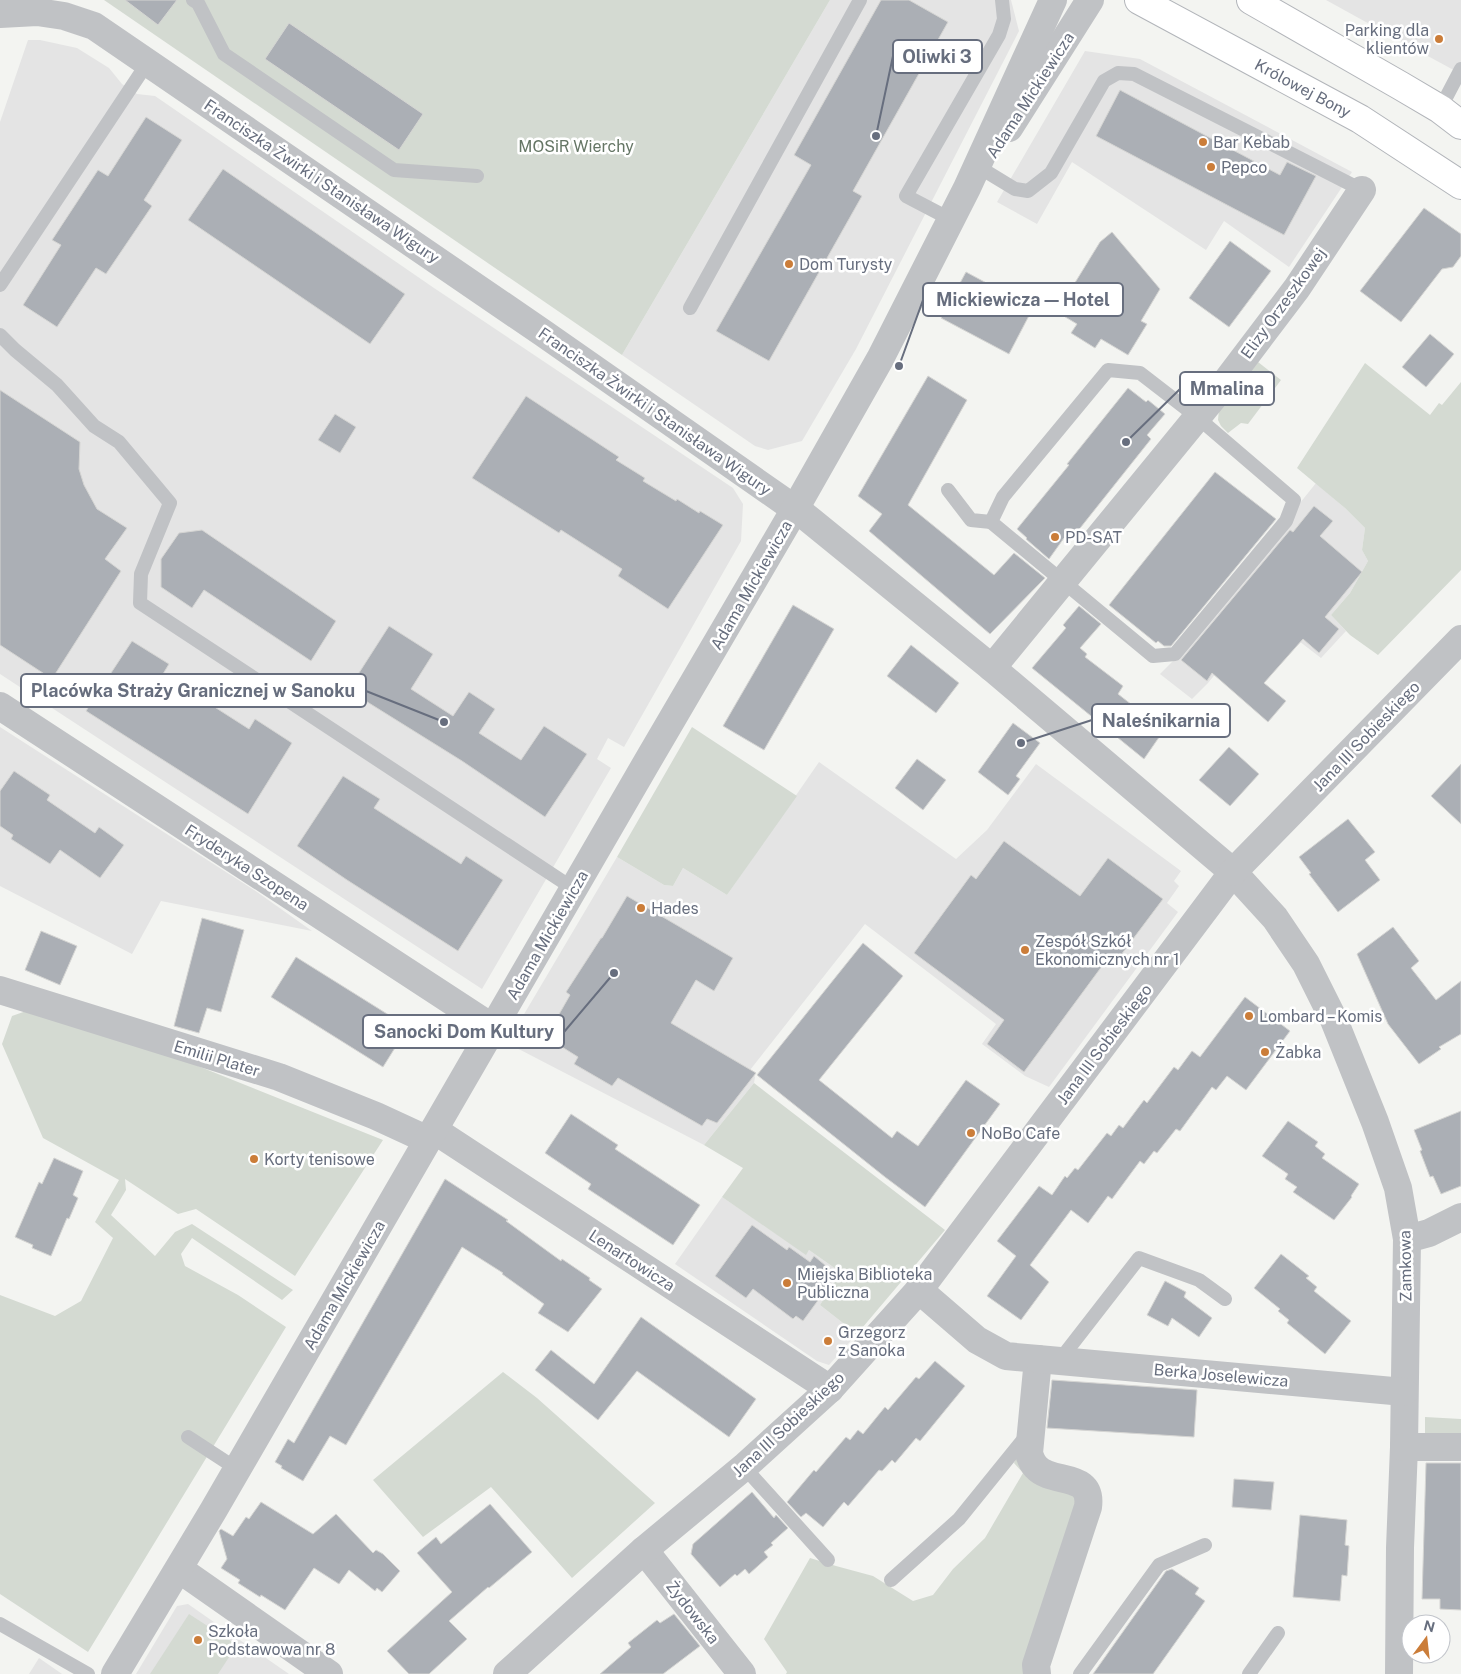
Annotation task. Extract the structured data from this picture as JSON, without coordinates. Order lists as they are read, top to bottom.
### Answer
{
  "streets": {
    "main road": ["Królowej Bony"],
    "street": [
      "Adama Mickiewicza",
      "Franciszka Żwirki i Stanisława Wigury",
      "Elizy Orzeszkowej",
      "Jana III Sobieskiego",
      "Fryderyka Szopena",
      "Emilii Plater",
      "Lenartowicza",
      "Zamkowa",
      "Berka Joselewicza",
      "Żydowska"
    ]
  },
  "crossings": [
    ["Adama Mickiewicza", "Franciszka Żwirki i Stanisława Wigury"],
    ["Adama Mickiewicza", "Fryderyka Szopena"],
    ["Adama Mickiewicza", "Emilii Plater"],
    ["Adama Mickiewicza", "Lenartowicza"],
    ["Franciszka Żwirki i Stanisława Wigury", "Elizy Orzeszkowej"],
    ["Franciszka Żwirki i Stanisława Wigury", "Jana III Sobieskiego"],
    ["Franciszka Żwirki i Stanisława Wigury", "Zamkowa"],
    ["Jana III Sobieskiego", "Lenartowicza"],
    ["Jana III Sobieskiego", "Zamkowa"],
    ["Jana III Sobieskiego", "Berka Joselewicza"],
    ["Jana III Sobieskiego", "Żydowska"],
    ["Emilii Plater", "Lenartowicza"],
    ["Zamkowa", "Berka Joselewicza"]
  ],
  "parks": ["MOSiR Wierchy"],
  "places": [
    "Parking dla klientów",
    "Oliwki 3",
    "Bar Kebab",
    "Pepco",
    "Dom Turysty",
    "Mickiewicza — Hotel",
    "Mmalina",
    "PD-SAT",
    "Placówka Straży Granicznej w Sanoku",
    "Naleśnikarnia",
    "Hades",
    "Zespół Szkół Ekonomicznych nr 1",
    "Sanocki Dom Kultury",
    "Lombard – Komis",
    "Żabka",
    "NoBo Cafe",
    "Korty tenisowe",
    "Miejska Biblioteka Publiczna",
    "Grzegorz z Sanoka",
    "Szkoła Podstawowa nr 8"
  ],
  "north": "top"
}
